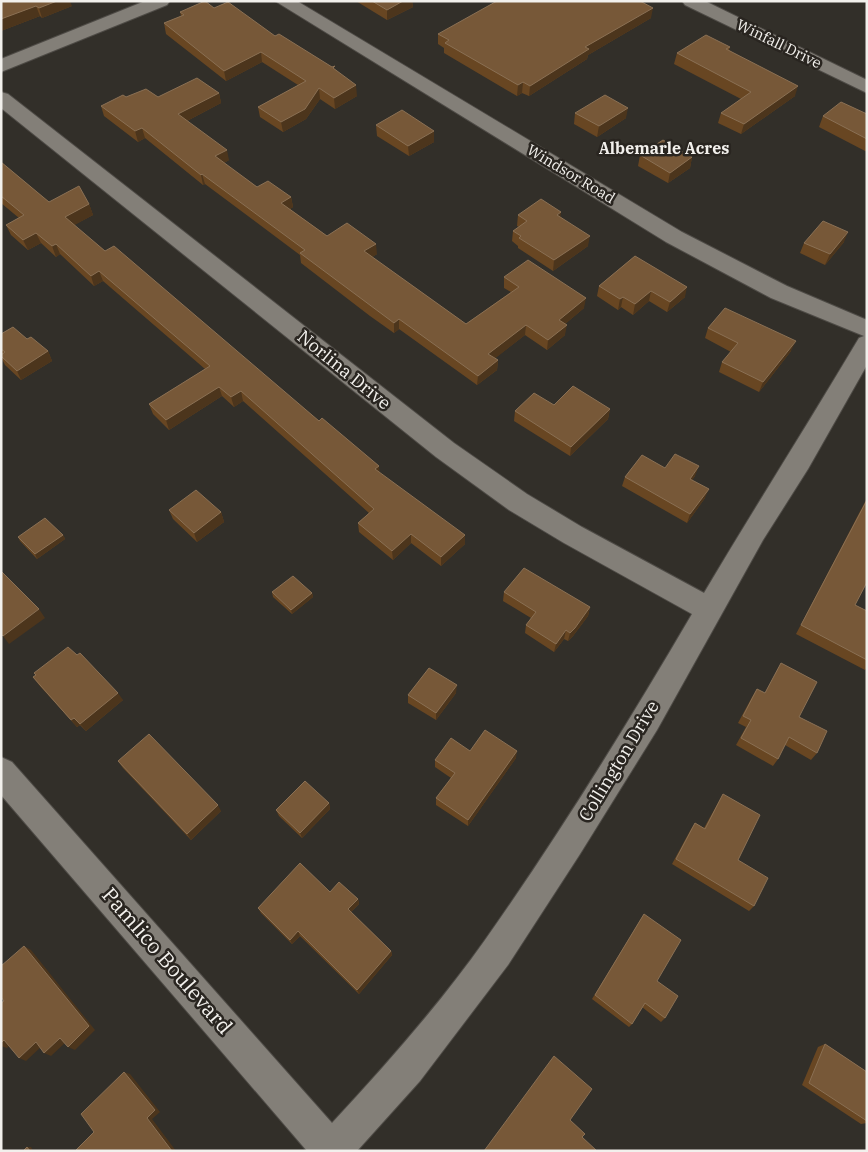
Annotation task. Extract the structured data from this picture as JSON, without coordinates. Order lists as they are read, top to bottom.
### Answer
{
  "streets": {
    "street": [
      "Winfall Drive",
      "Windsor Road",
      "Norlina Drive",
      "Collington Drive",
      "Pamlico Boulevard"
    ]
  },
  "crossings": [
    ["Norlina Drive", "Collington Drive"],
    ["Collington Drive", "Pamlico Boulevard"]
  ],
  "districts": ["Albemarle Acres"]
}
